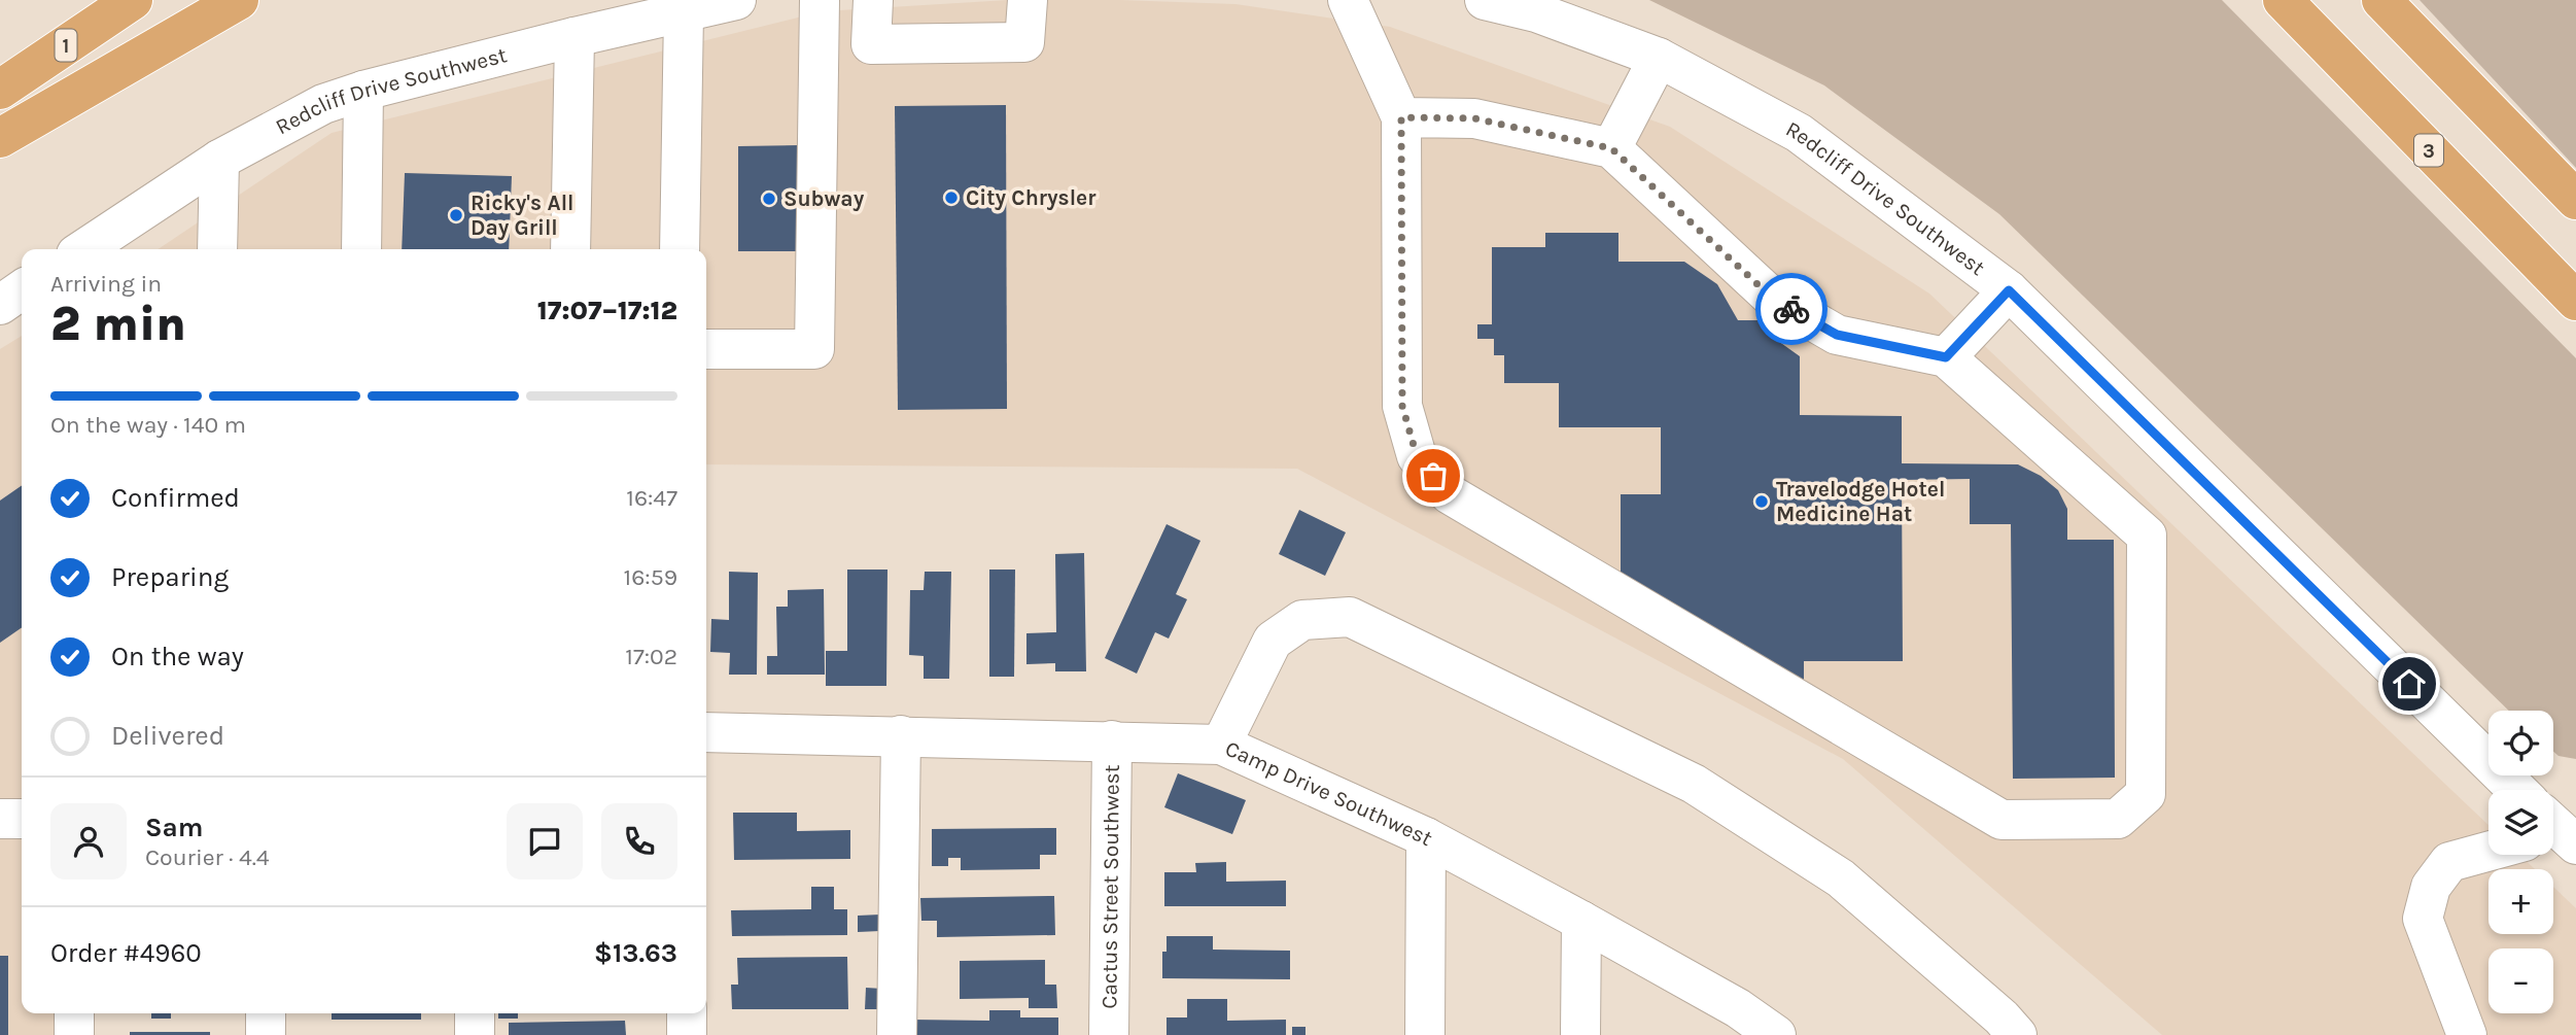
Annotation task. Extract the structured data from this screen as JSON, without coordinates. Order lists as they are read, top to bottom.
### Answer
{
  "streets": {
    "highway": ["1", "3"],
    "street": ["Redcliff Drive Southwest", "Camp Drive Southwest", "Cactus Street Southwest"]
  },
  "crossings": [
    ["Camp Drive Southwest", "Cactus Street Southwest"]
  ],
  "places": [
    "City Chrysler",
    "Subway",
    "Ricky's All Day Grill",
    "Travelodge Hotel Medicine Hat"
  ],
  "page": {
    "heading": ["2 min", "Arriving in", "17:07–17:12"],
    "panel": [
      "Sam",
      "Courier · 4.4",
      "Order #4960",
      "$13.63"
    ],
    "bar": "On the way · 140 m",
    "list": [
      ["Confirmed", "16:47"],
      ["Preparing", "16:59"],
      ["On the way", "17:02"],
      "Delivered"
    ],
    "map_buttons": ["+", "−"]
  }
}
